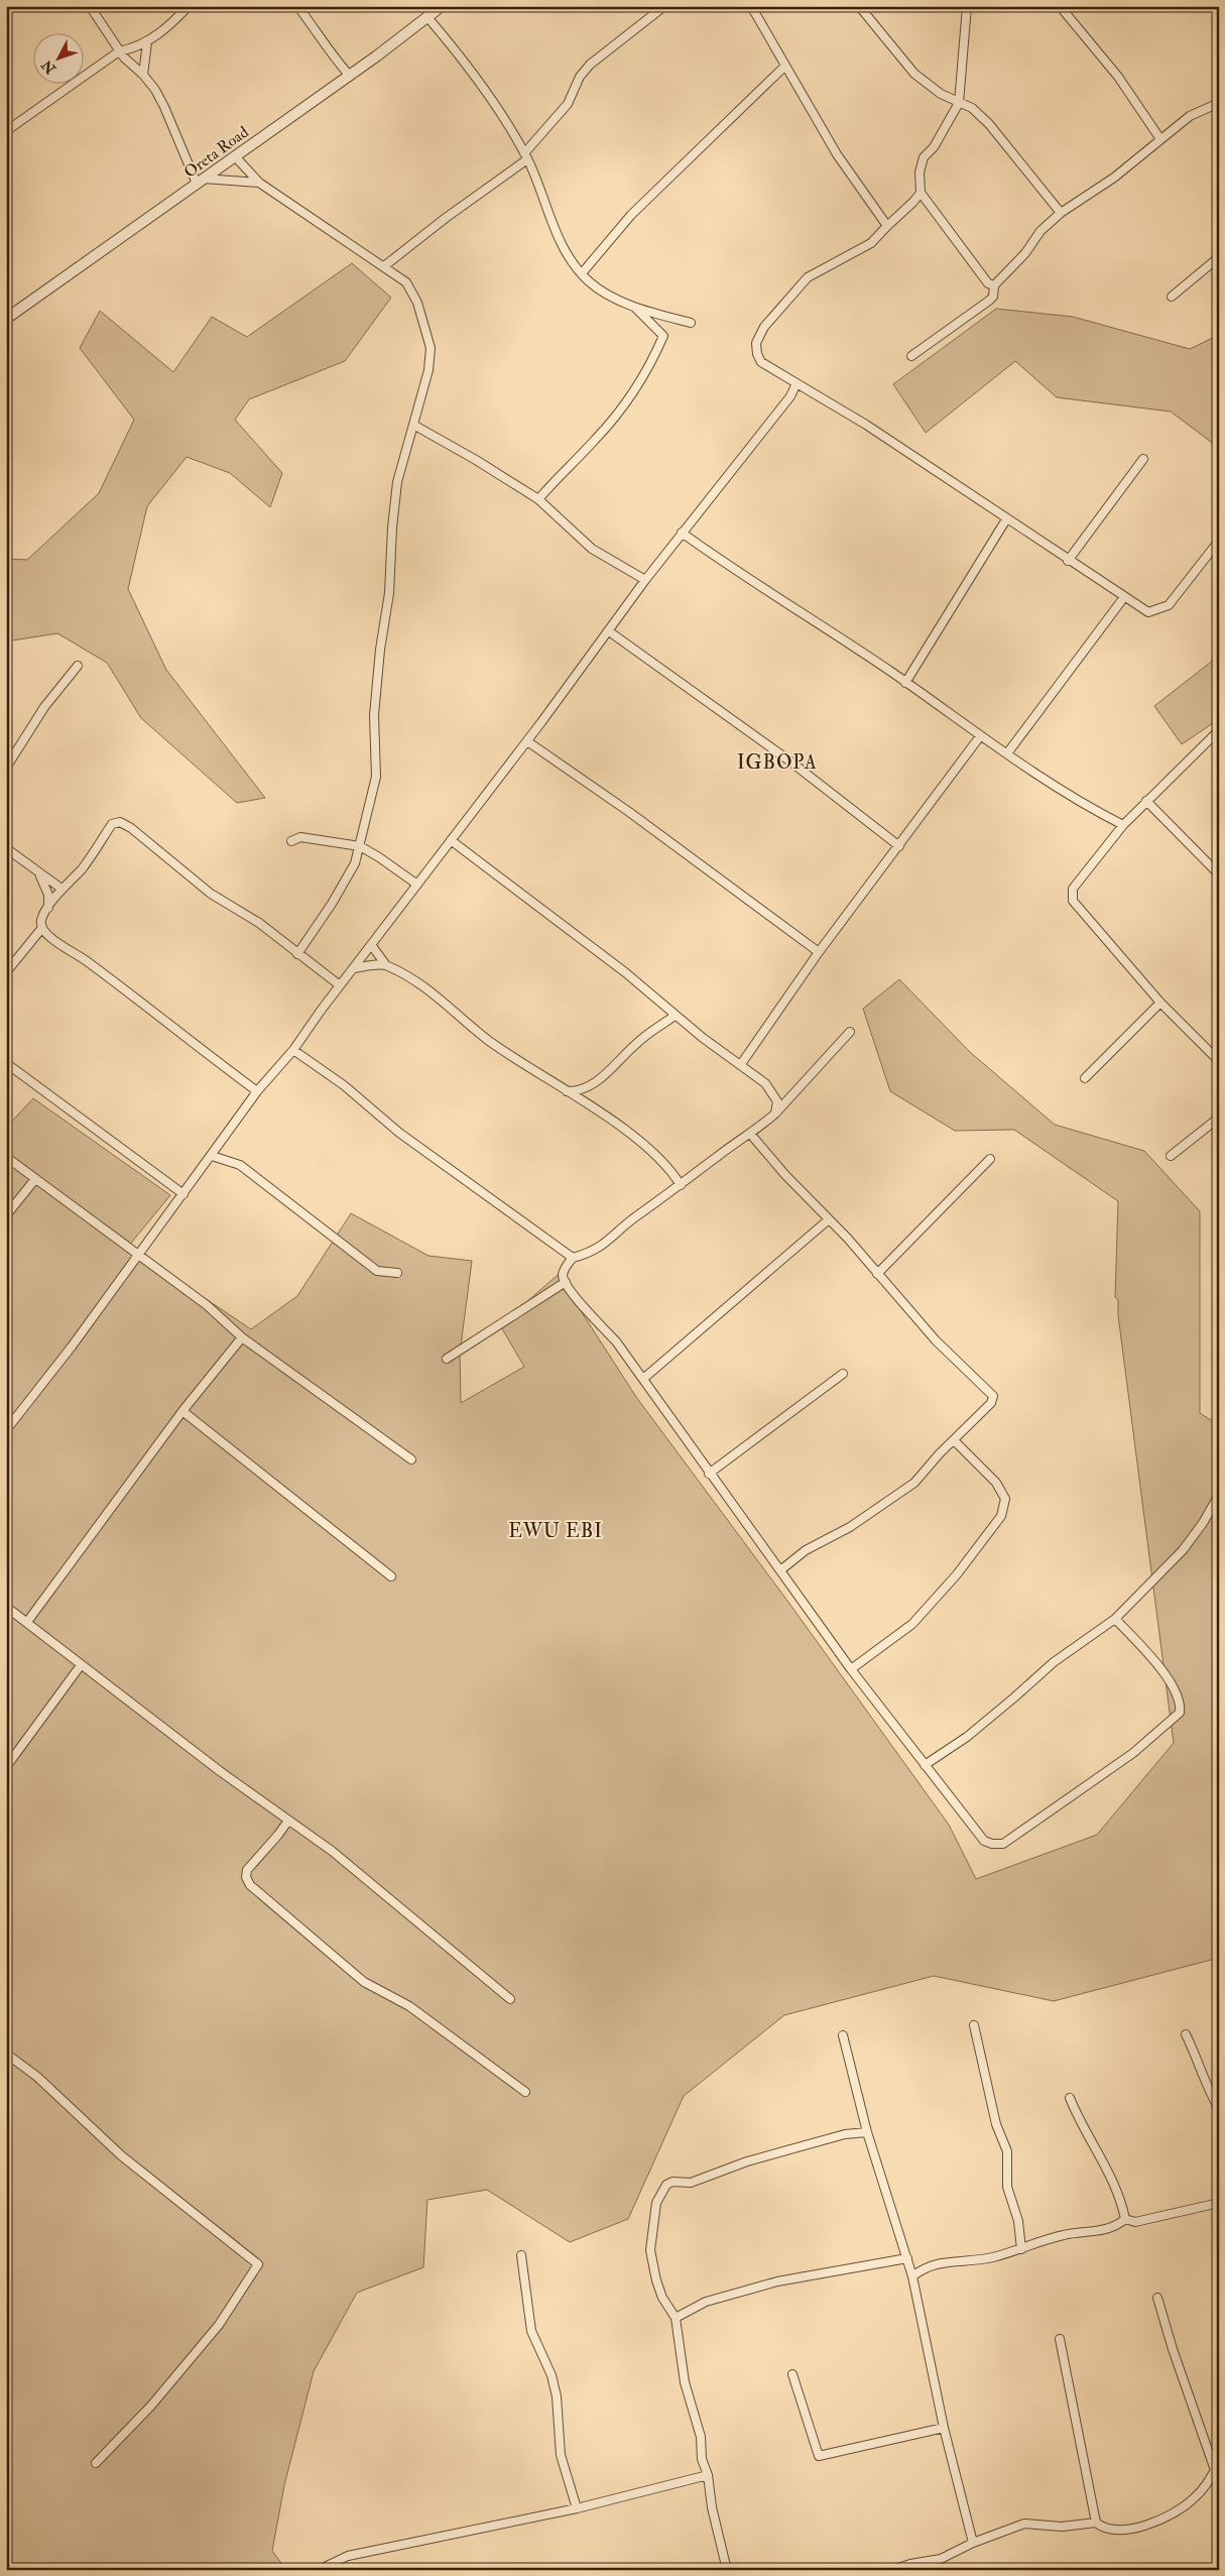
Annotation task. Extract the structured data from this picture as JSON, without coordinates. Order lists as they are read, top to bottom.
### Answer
{
  "streets": {
    "street": ["Oreta Road"]
  },
  "districts": ["IGBOPA", "EWU EBI"],
  "north": "bottom left"
}
